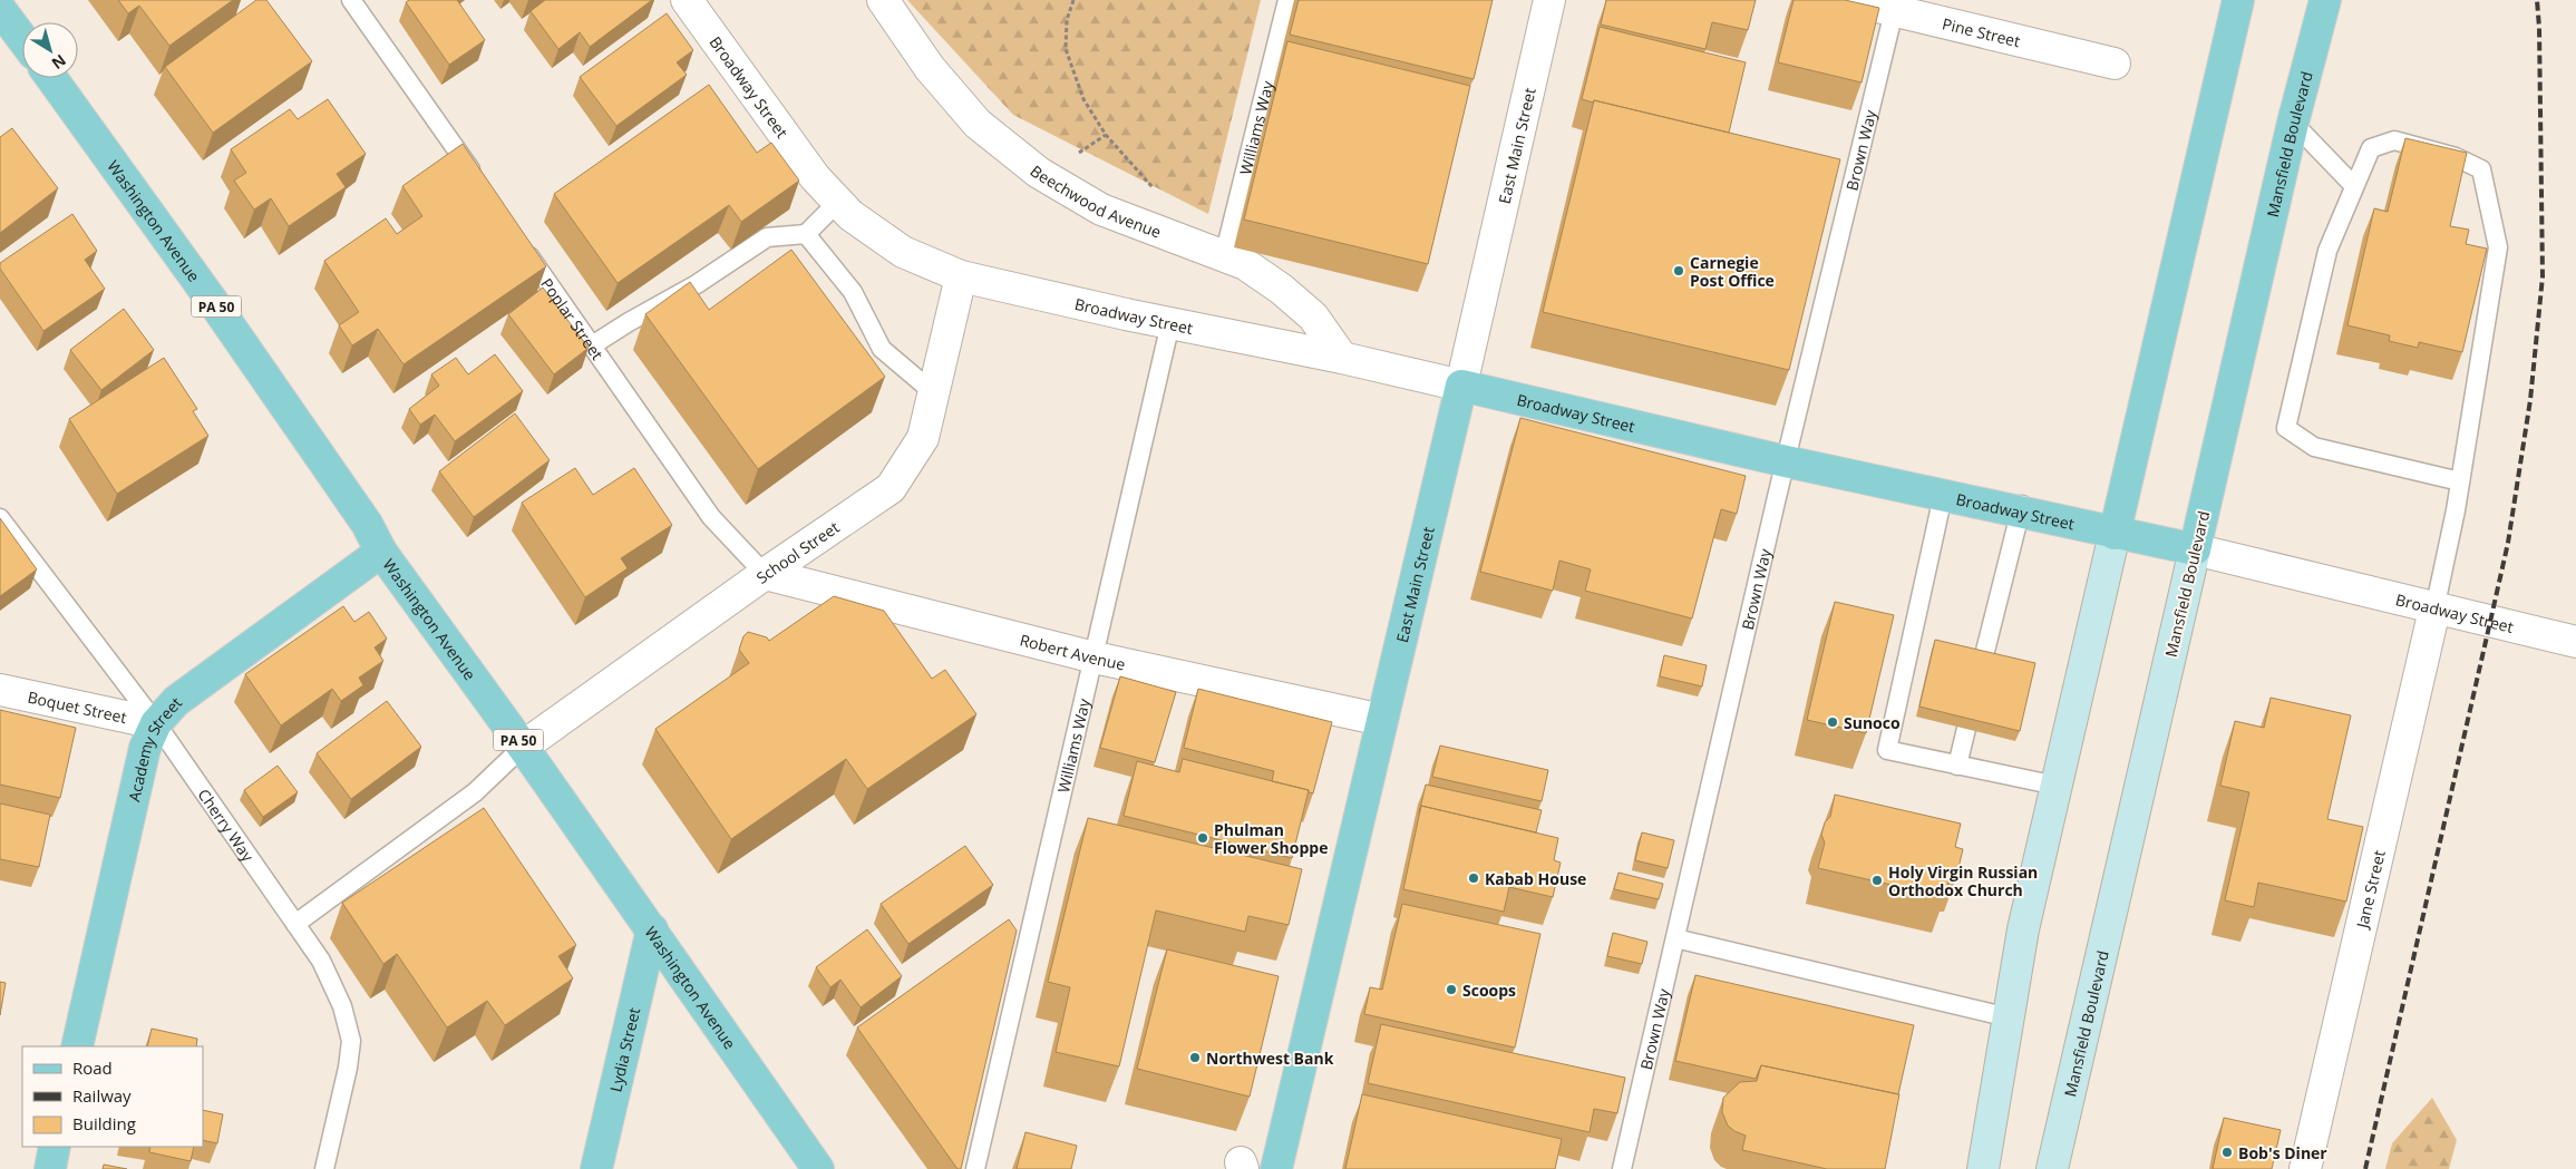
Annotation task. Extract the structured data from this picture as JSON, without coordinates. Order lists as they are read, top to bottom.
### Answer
{
  "streets": {
    "main road": [
      "Broadway Street",
      "East Main Street",
      "Mansfield Boulevard",
      "Washington Avenue",
      "PA 50",
      "Academy Street",
      "Lydia Street"
    ],
    "street": [
      "Pine Street",
      "Beechwood Avenue",
      "School Street",
      "Robert Avenue",
      "Boquet Street",
      "Jane Street"
    ],
    "lane": [
      "Williams Way",
      "Brown Way",
      "Poplar Street",
      "Cherry Way"
    ]
  },
  "crossings": [
    ["Pine Street", "Brown Way"],
    ["Broadway Street", "Williams Way"],
    ["Broadway Street", "East Main Street"],
    ["Broadway Street", "Mansfield Boulevard"],
    ["Broadway Street", "Brown Way"],
    ["Broadway Street", "Beechwood Avenue"],
    ["Broadway Street", "School Street"],
    ["Broadway Street", "Jane Street"],
    ["Williams Way", "Beechwood Avenue"],
    ["Williams Way", "Robert Avenue"],
    ["East Main Street", "Robert Avenue"],
    ["Washington Avenue", "School Street"],
    ["Washington Avenue", "Academy Street"],
    ["Washington Avenue", "Lydia Street"],
    ["Poplar Street", "School Street"],
    ["Poplar Street", "Robert Avenue"],
    ["School Street", "Robert Avenue"],
    ["Boquet Street", "Academy Street"],
    ["Boquet Street", "Cherry Way"],
    ["Academy Street", "Cherry Way"]
  ],
  "places": [
    "Carnegie Post Office",
    "Sunoco",
    "Phulman Flower Shoppe",
    "Kabab House",
    "Holy Virgin Russian Orthodox Church",
    "Scoops",
    "Northwest Bank",
    "Bob's Diner"
  ],
  "legend": ["Road", "Railway", "Building"],
  "north": "bottom right"
}
